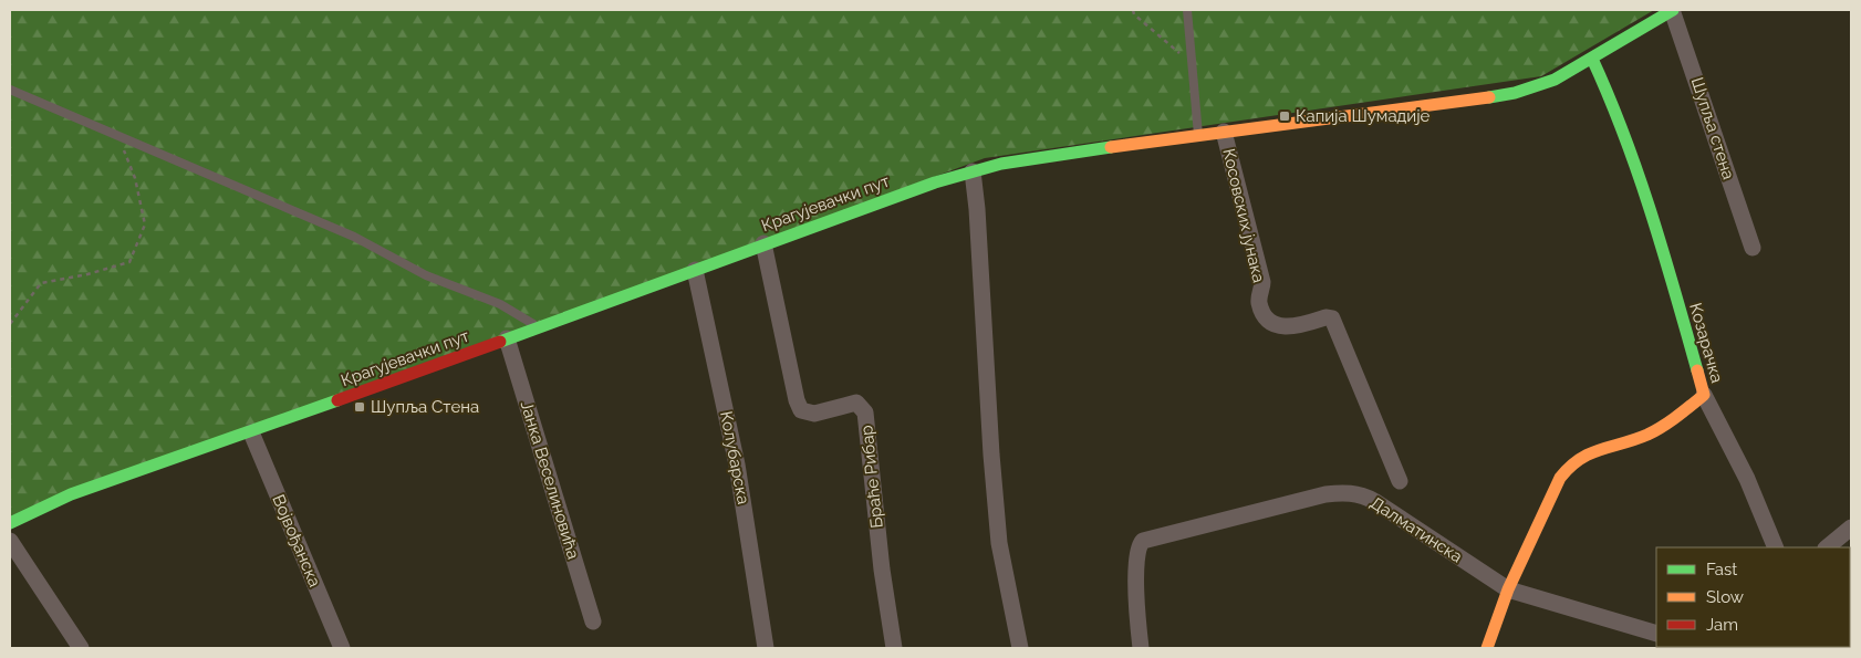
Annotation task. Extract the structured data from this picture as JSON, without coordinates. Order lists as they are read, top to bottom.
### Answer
{
  "streets": {
    "main road": ["Крагујевачки пут", "Козарачка"],
    "street": [
      "Шупља стена",
      "Косовских јунака",
      "Колубарска",
      "Браће Рибар",
      "Јанка Веселиновића",
      "Далматинска",
      "Војвођанска"
    ]
  },
  "crossings": [
    ["Шупља стена", "Крагујевачки пут"],
    ["Крагујевачки пут", "Косовских јунака"],
    ["Крагујевачки пут", "Козарачка"],
    ["Крагујевачки пут", "Колубарска"],
    ["Крагујевачки пут", "Браће Рибар"],
    ["Крагујевачки пут", "Јанка Веселиновића"],
    ["Крагујевачки пут", "Војвођанска"],
    ["Козарачка", "Далматинска"]
  ],
  "places": {
    "transit": ["Капија Шумадије", "Шупља Стена"]
  },
  "legend": ["Fast", "Slow", "Jam"]
}
